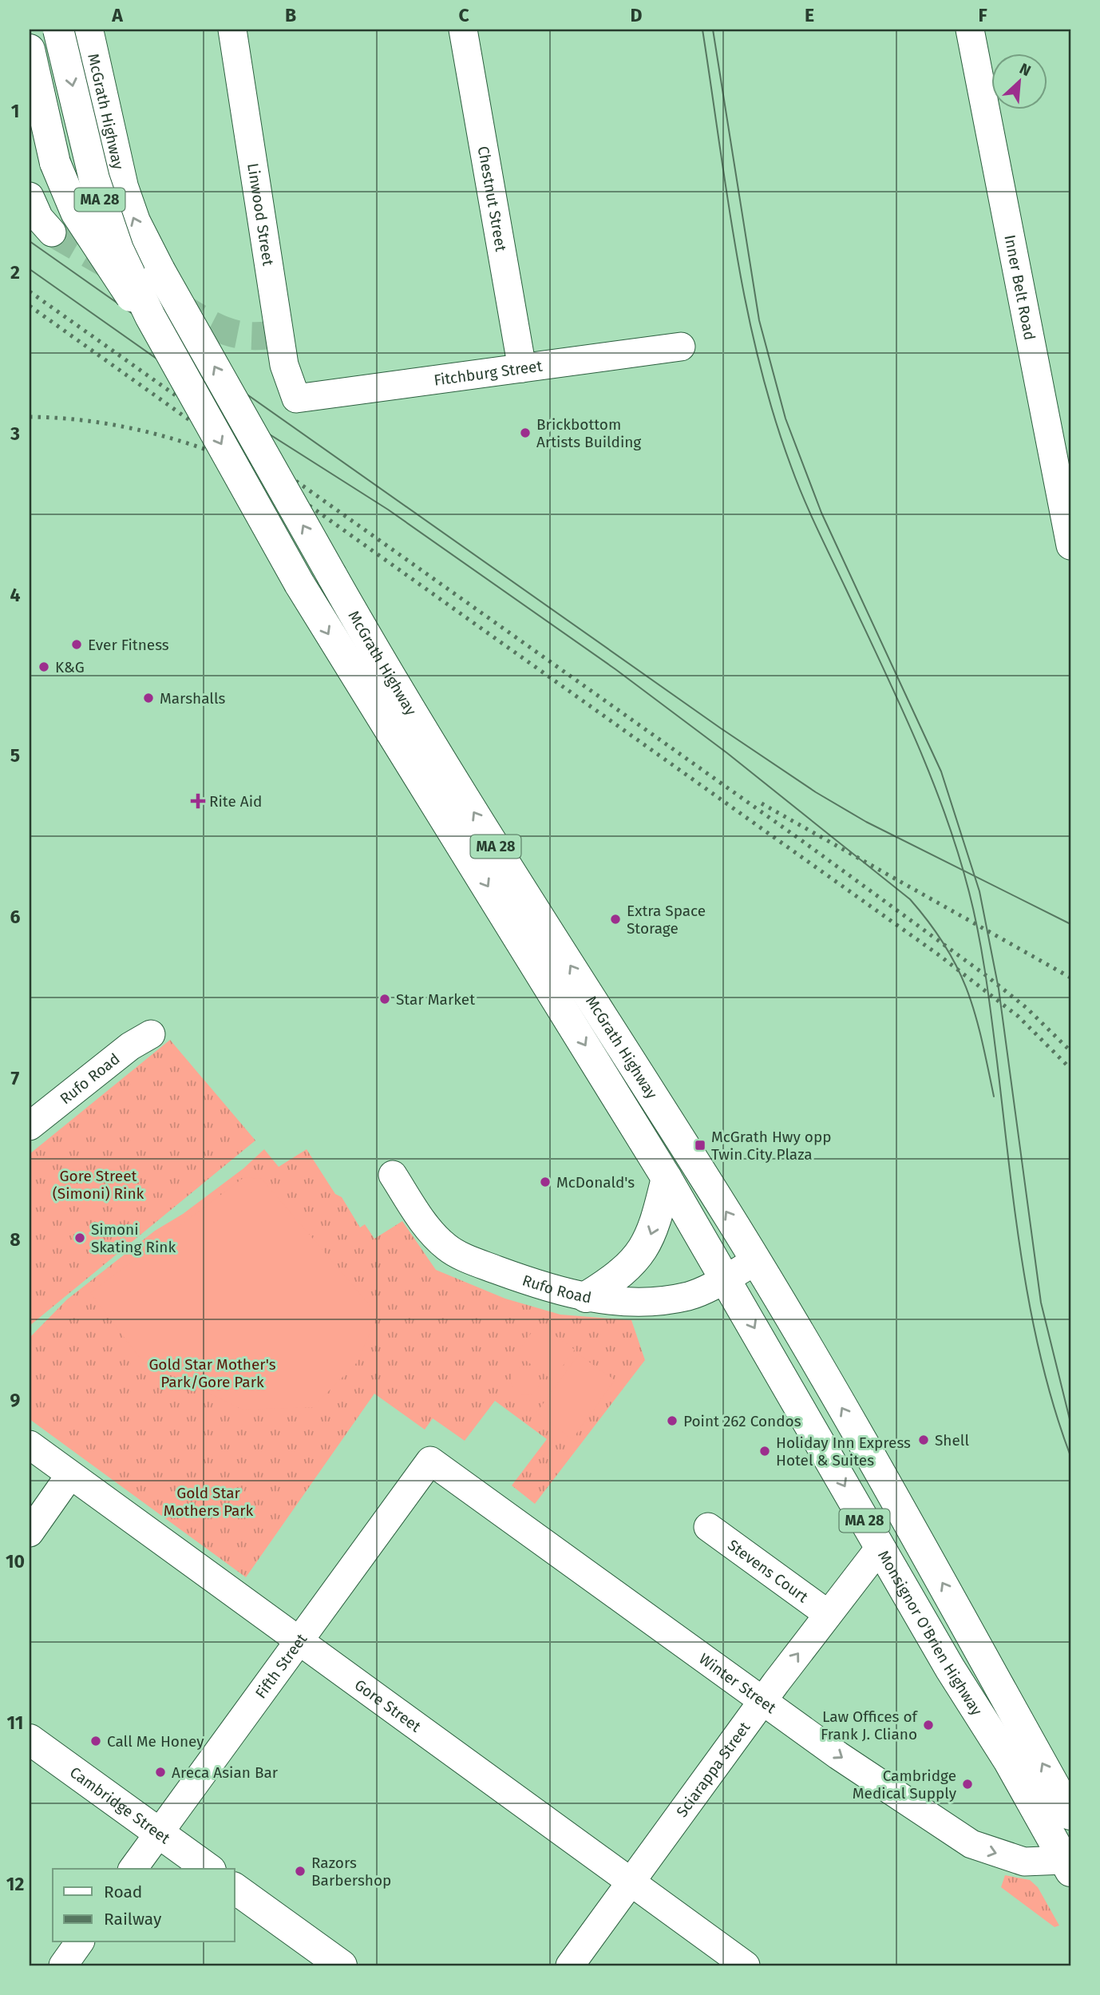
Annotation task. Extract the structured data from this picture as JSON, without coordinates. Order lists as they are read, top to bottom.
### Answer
{
  "streets": {
    "main road": [
      "McGrath Highway",
      "MA 28",
      "Monsignor O'Brien Highway",
      "Cambridge Street"
    ],
    "street": [
      "Chestnut Street",
      "Linwood Street",
      "Inner Belt Road",
      "Fitchburg Street",
      "Rufo Road",
      "Stevens Court",
      "Fifth Street",
      "Winter Street",
      "Gore Street",
      "Sciarappa Street"
    ]
  },
  "crossings": [
    ["McGrath Highway", "Rufo Road"],
    ["McGrath Highway", "Monsignor O'Brien Highway"],
    ["Chestnut Street", "Fitchburg Street"],
    ["Linwood Street", "Fitchburg Street"],
    ["Rufo Road", "Monsignor O'Brien Highway"],
    ["Stevens Court", "Sciarappa Street"],
    ["Monsignor O'Brien Highway", "Winter Street"],
    ["Monsignor O'Brien Highway", "Sciarappa Street"],
    ["Fifth Street", "Winter Street"],
    ["Fifth Street", "Gore Street"],
    ["Fifth Street", "Cambridge Street"],
    ["Winter Street", "Sciarappa Street"],
    ["Gore Street", "Sciarappa Street"]
  ],
  "one_way": ["Winter Street"],
  "parks": ["Gore Street (Simoni) Rink", "Gold Star Mother's Park/Gore Park", "Gold Star Mothers Park"],
  "places": {
    "other": [
      "Brickbottom Artists Building",
      "Ever Fitness",
      "K&G",
      "Marshalls",
      "Extra Space Storage",
      "Star Market",
      "McDonald's",
      "Simoni Skating Rink",
      "Point 262 Condos",
      "Shell",
      "Holiday Inn Express Hotel & Suites",
      "Law Offices of Frank J. Cliano",
      "Call Me Honey",
      "Areca Asian Bar",
      "Cambridge Medical Supply",
      "Razors Barbershop"
    ],
    "health": ["Rite Aid"],
    "transit": ["McGrath Hwy opp Twin City Plaza"]
  },
  "legend": ["Road", "Railway"],
  "north": "top right",
  "grid": {
    "columns": [
      "A",
      "B",
      "C",
      "D",
      "E",
      "F"
    ],
    "rows": [
      "1",
      "2",
      "3",
      "4",
      "5",
      "6",
      "7",
      "8",
      "9",
      "10",
      "11",
      "12"
    ]
  }
}
